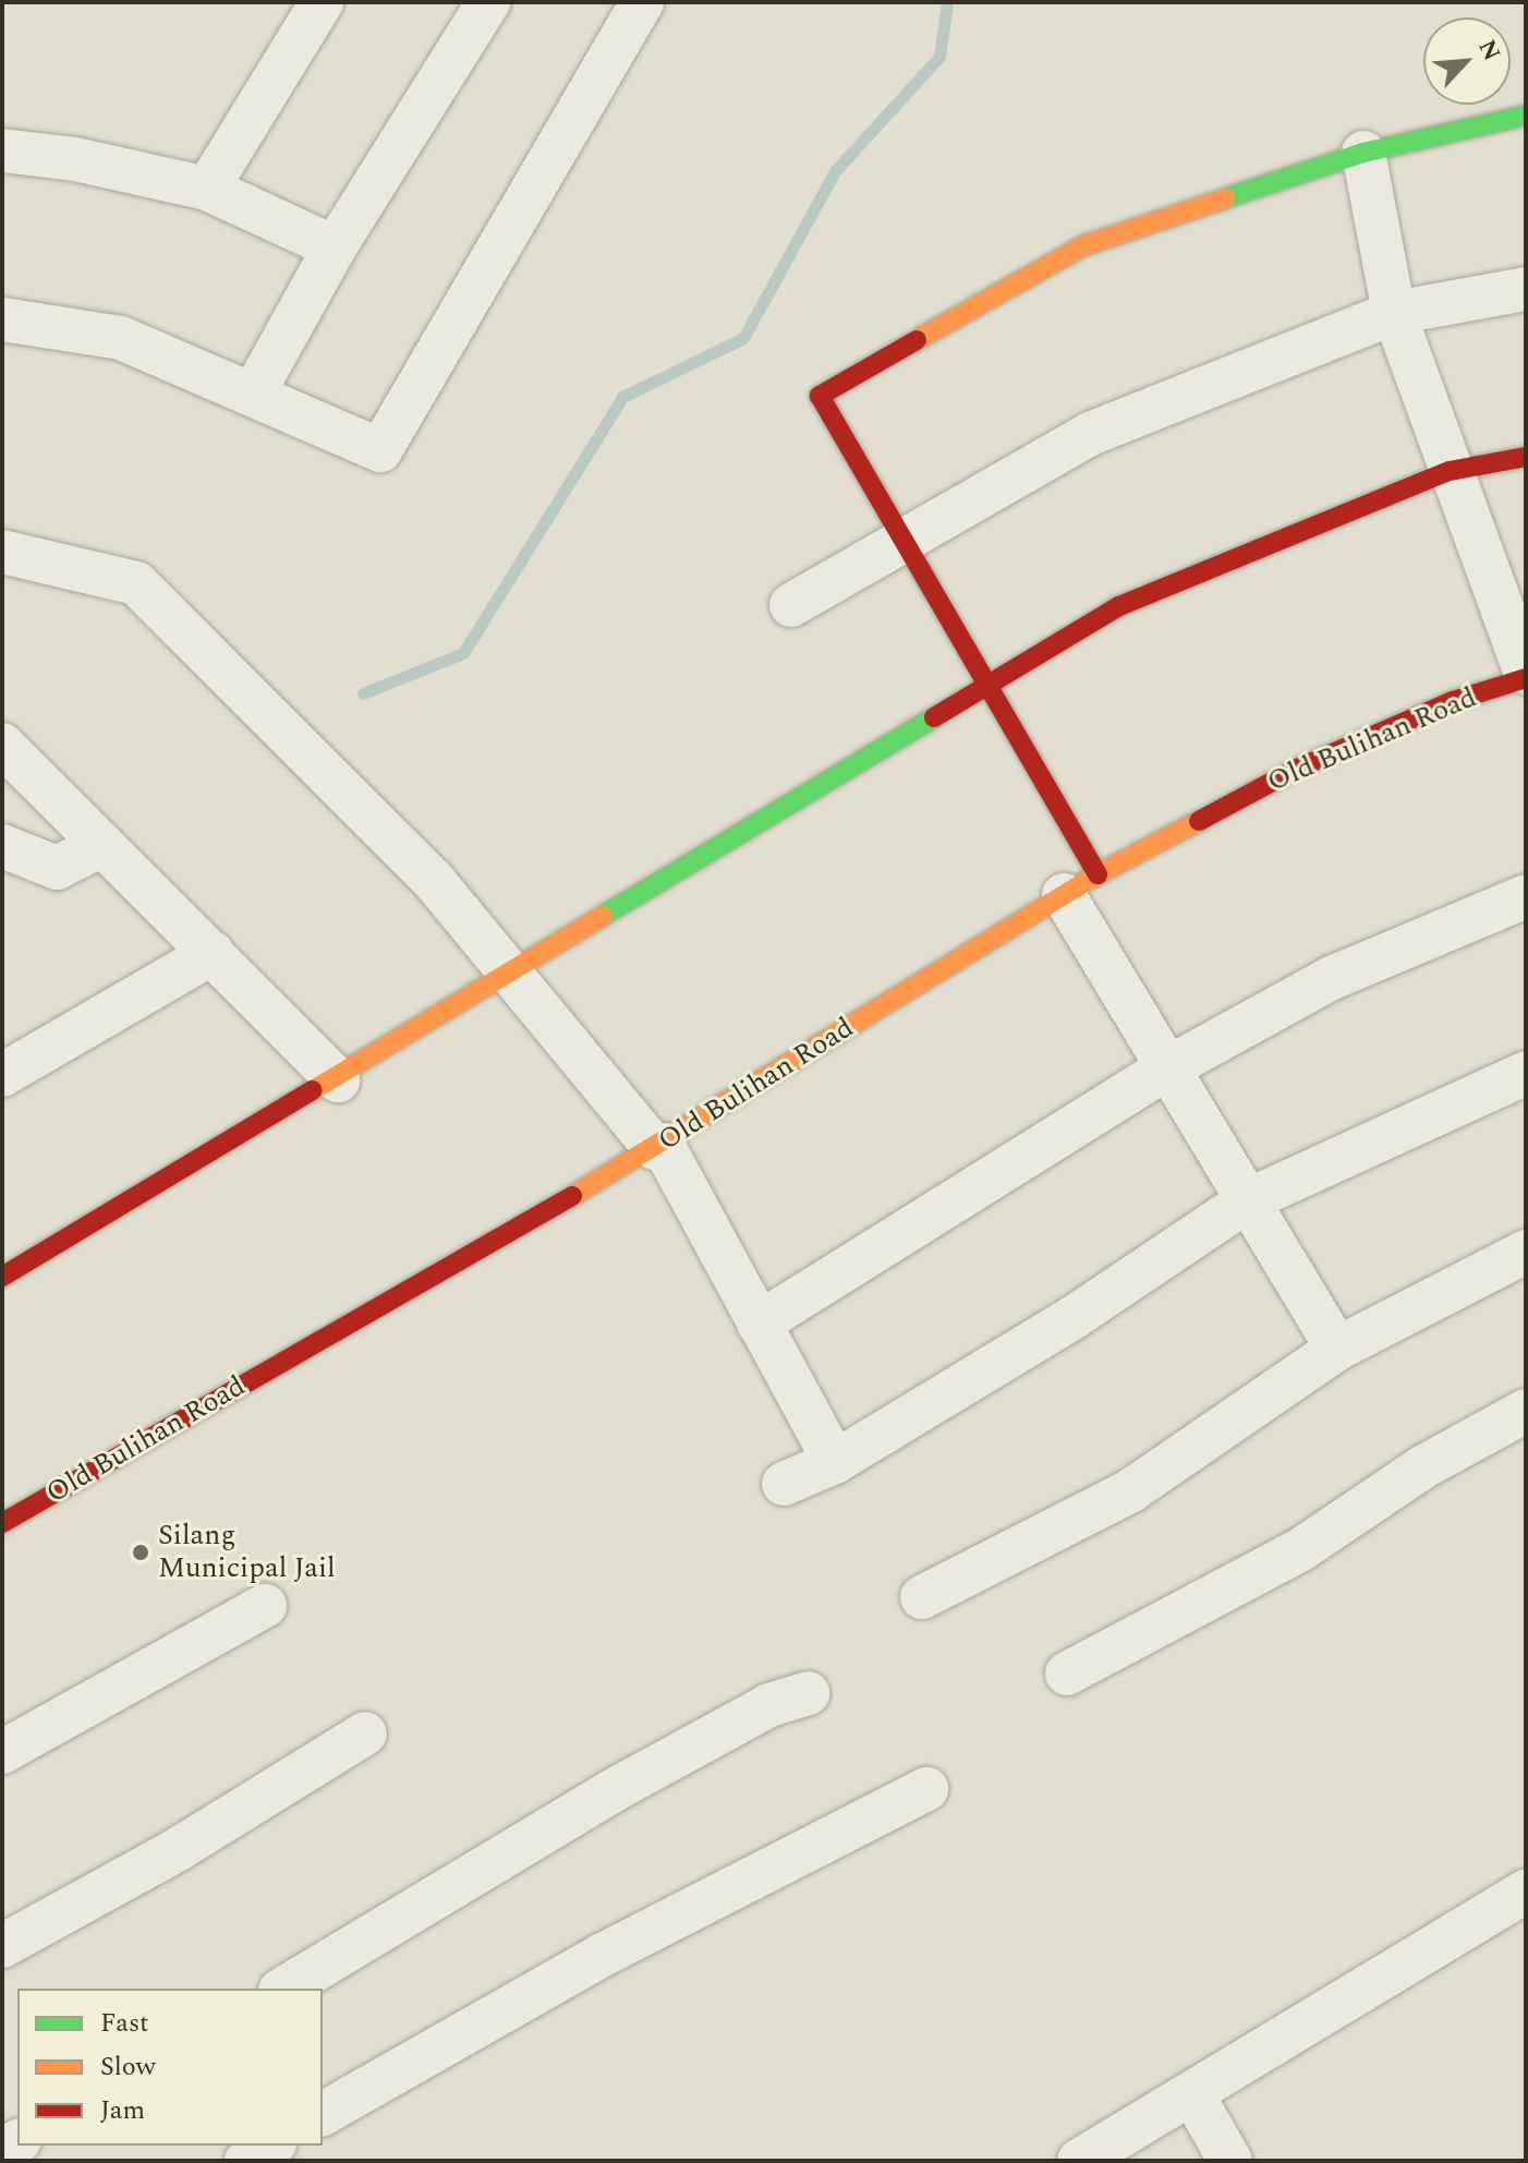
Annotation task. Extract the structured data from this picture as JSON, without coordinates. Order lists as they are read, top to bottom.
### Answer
{
  "streets": {
    "street": ["Old Bulihan Road"]
  },
  "places": ["Silang Municipal Jail"],
  "legend": ["Fast", "Slow", "Jam"],
  "north": "top right"
}
